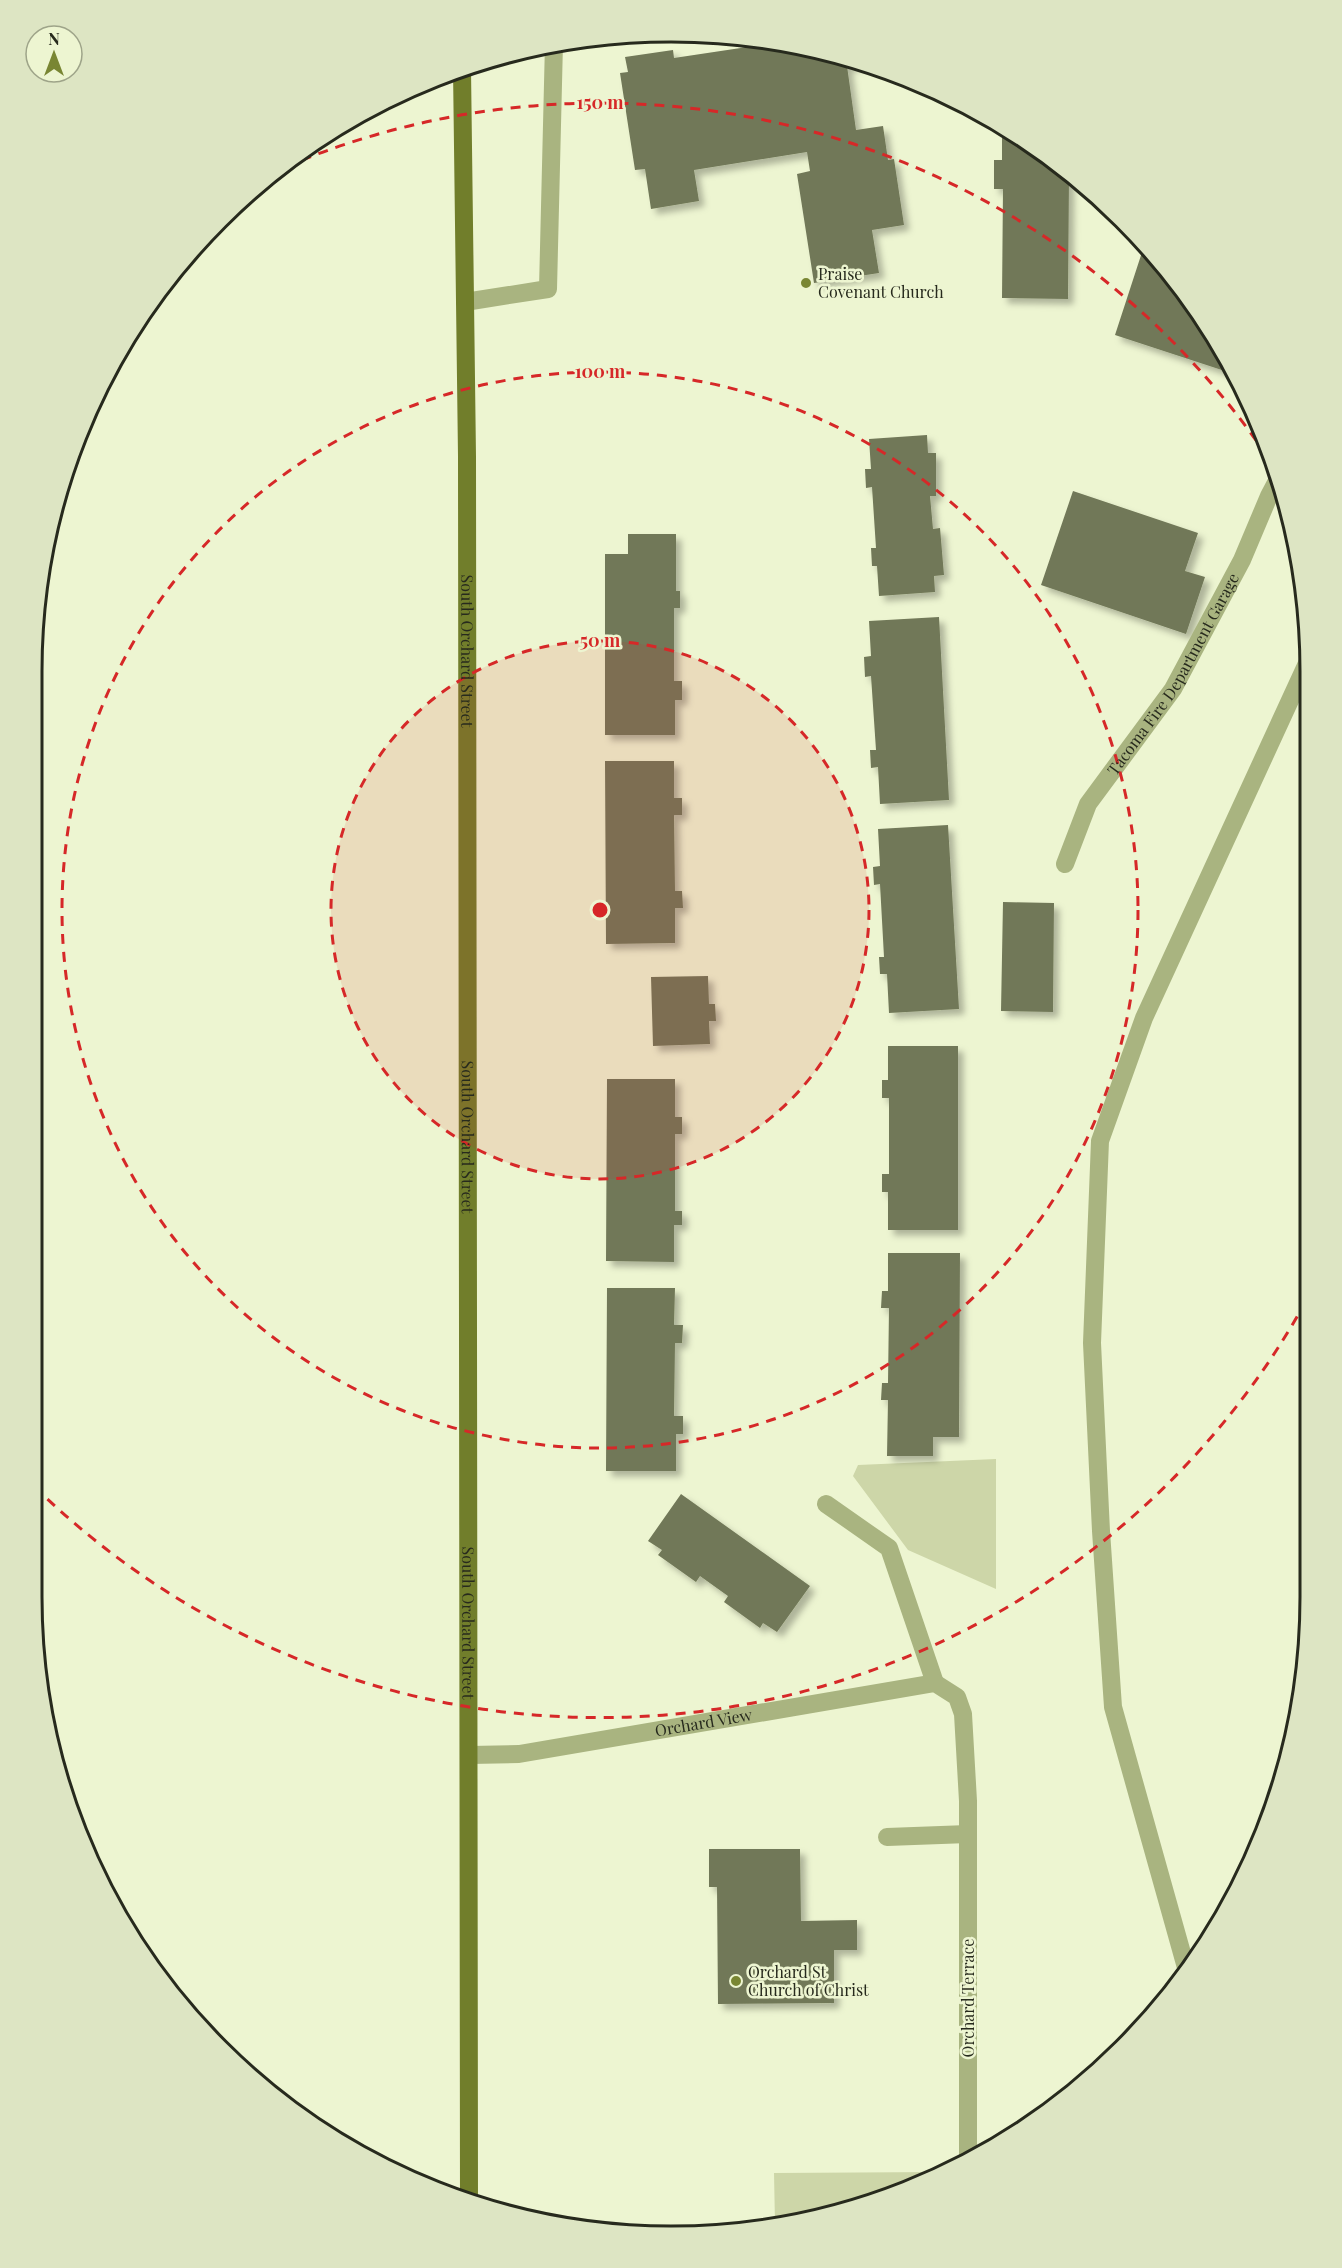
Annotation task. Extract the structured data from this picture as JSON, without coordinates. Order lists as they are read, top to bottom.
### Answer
{
  "streets": {
    "main road": ["South Orchard Street"],
    "street": ["Tacoma Fire Department Garage", "Orchard View", "Orchard Terrace"]
  },
  "crossings": [
    ["South Orchard Street", "Orchard View"],
    ["Orchard View", "Orchard Terrace"]
  ],
  "places": ["Praise Covenant Church", "Orchard St Church of Christ"],
  "north": "top",
  "rings": ["150 m", "100 m", "50 m"]
}
